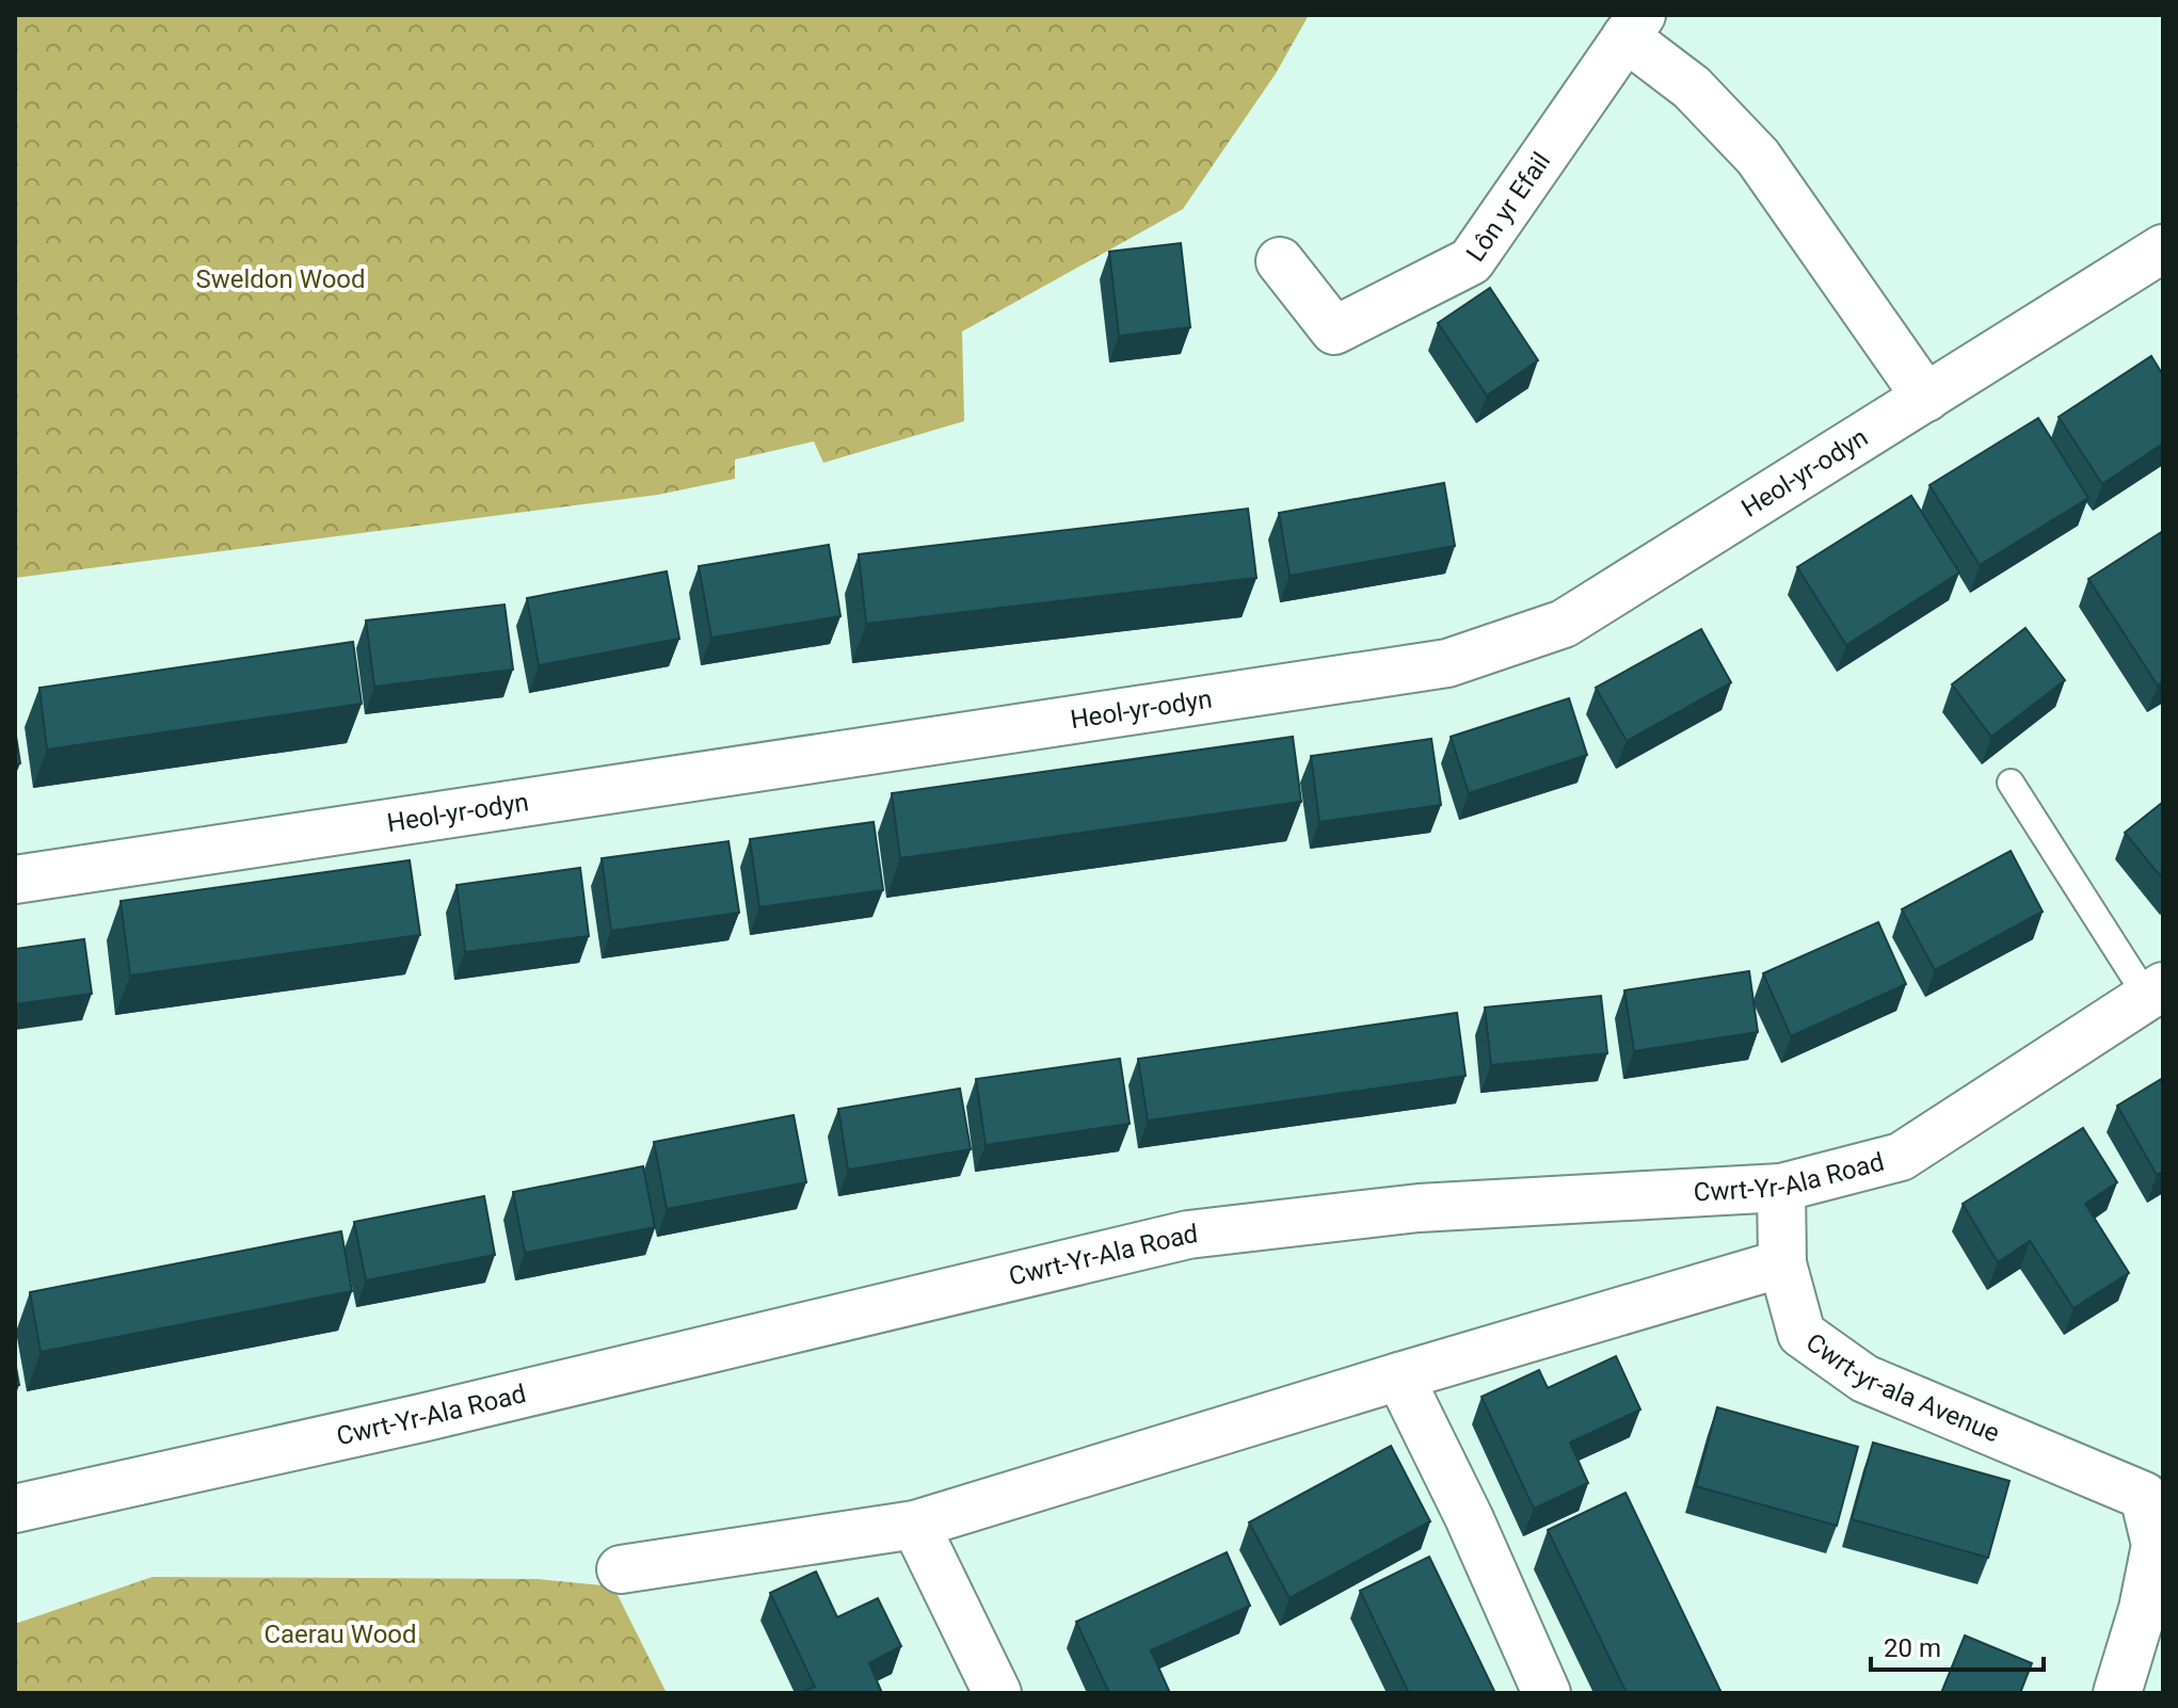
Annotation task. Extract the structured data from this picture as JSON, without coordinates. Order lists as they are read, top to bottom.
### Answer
{
  "streets": {
    "street": [
      "Lôn yr Efail",
      "Heol-yr-odyn",
      "Cwrt-Yr-Ala Road",
      "Cwrt-yr-ala Avenue"
    ]
  },
  "crossings": [
    ["Lôn yr Efail", "Heol-yr-odyn"],
    ["Cwrt-Yr-Ala Road", "Cwrt-yr-ala Avenue"]
  ],
  "parks": ["Sweldon Wood", "Caerau Wood"],
  "scale_bar": "20 m"
}
